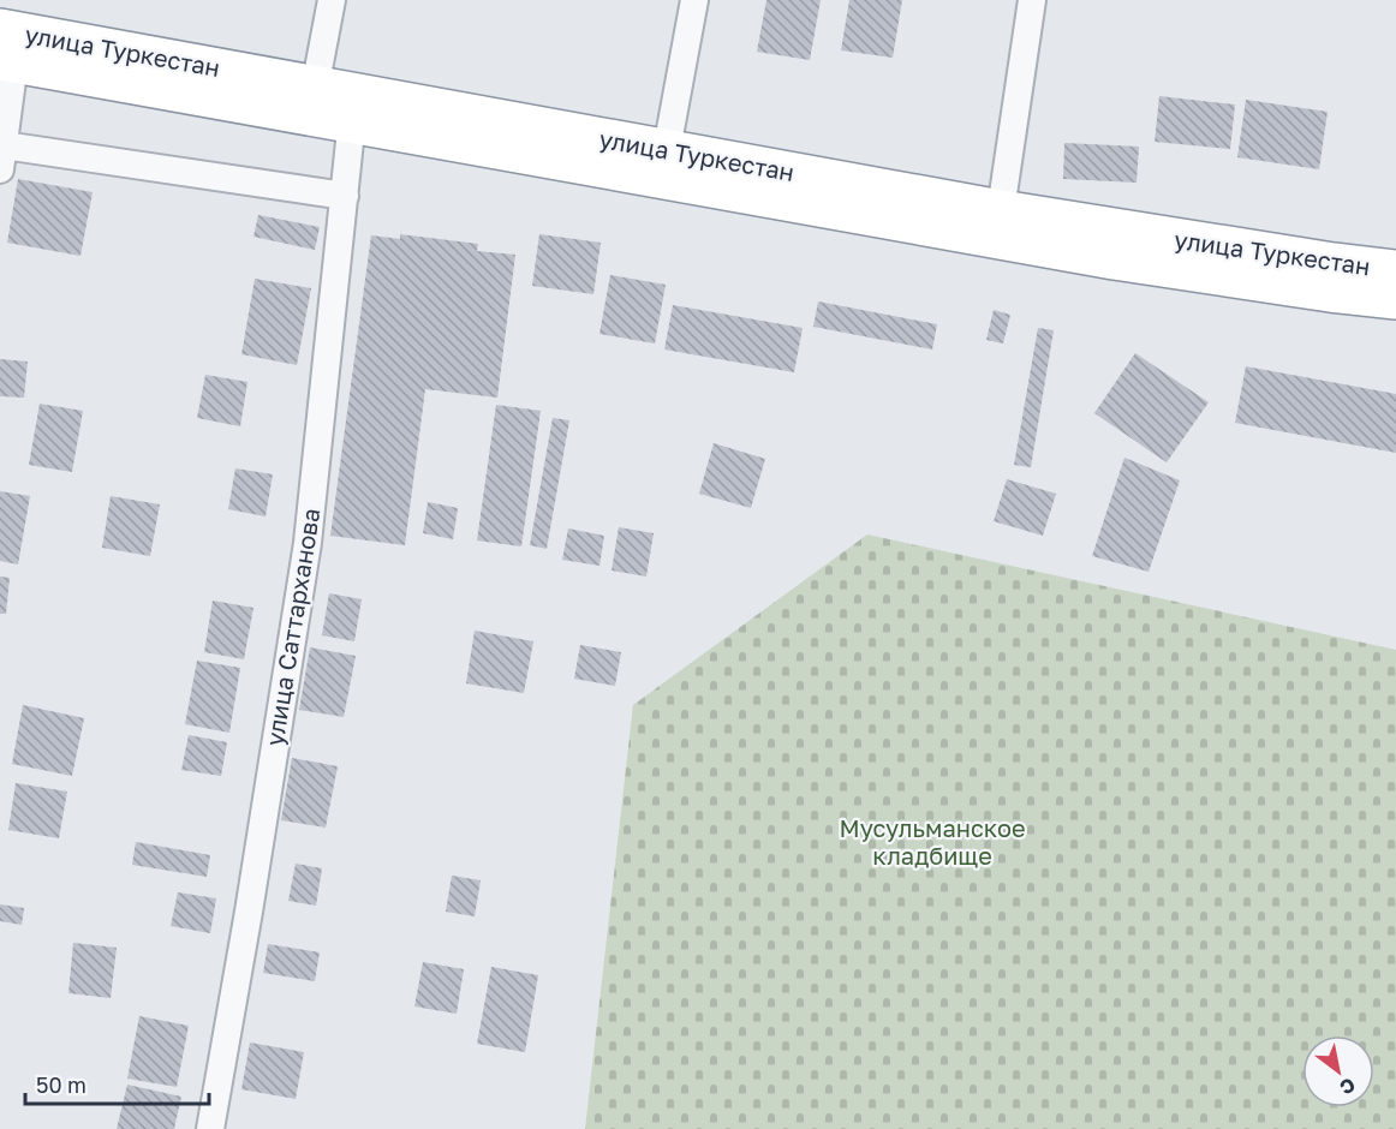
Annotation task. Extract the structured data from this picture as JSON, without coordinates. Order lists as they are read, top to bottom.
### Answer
{
  "streets": {
    "highway": ["улица Туркестан"],
    "street": ["улица Саттарханова"]
  },
  "crossings": [
    ["улица Туркестан", "улица Саттарханова"]
  ],
  "parks": ["Мусульманское кладбище"],
  "scale_bar": "50 m",
  "north": "bottom right"
}
